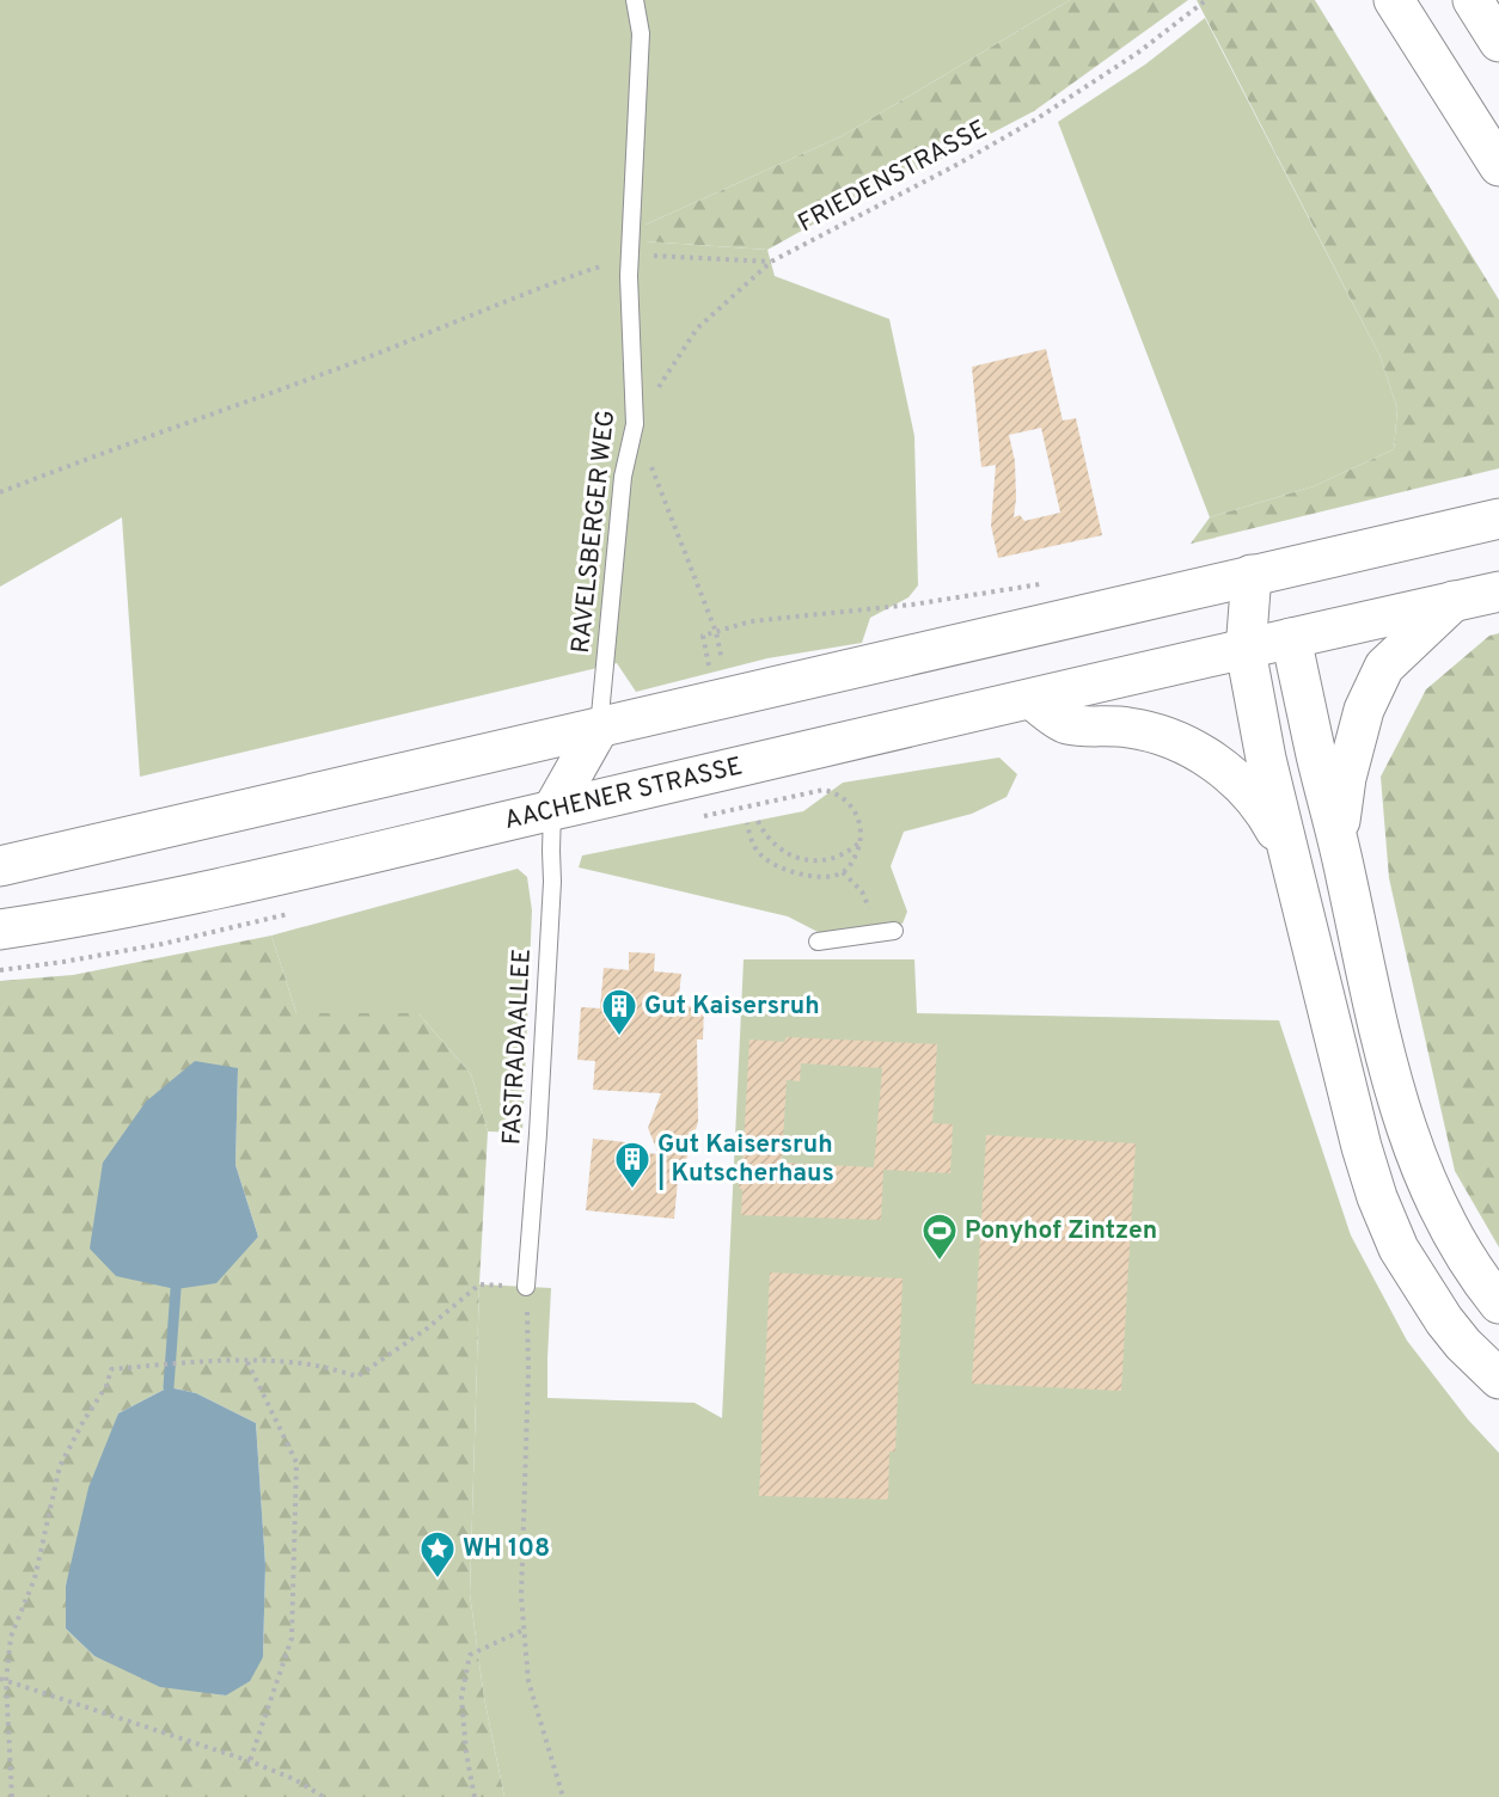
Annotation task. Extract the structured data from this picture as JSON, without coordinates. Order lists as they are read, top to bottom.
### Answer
{
  "streets": {
    "main road": ["AACHENER STRASSE"],
    "lane": ["RAVELSBERGER WEG", "FASTRADAALLEE"],
    "path": ["FRIEDENSTRASSE"]
  },
  "crossings": [
    ["FRIEDENSTRASSE", "RAVELSBERGER WEG"],
    ["AACHENER STRASSE", "FASTRADAALLEE"]
  ],
  "places": {
    "building": ["Gut Kaisersruh", "Gut Kaisersruh | Kutscherhaus"],
    "sports": ["Ponyhof Zintzen"],
    "place": ["WH 108"]
  }
}
